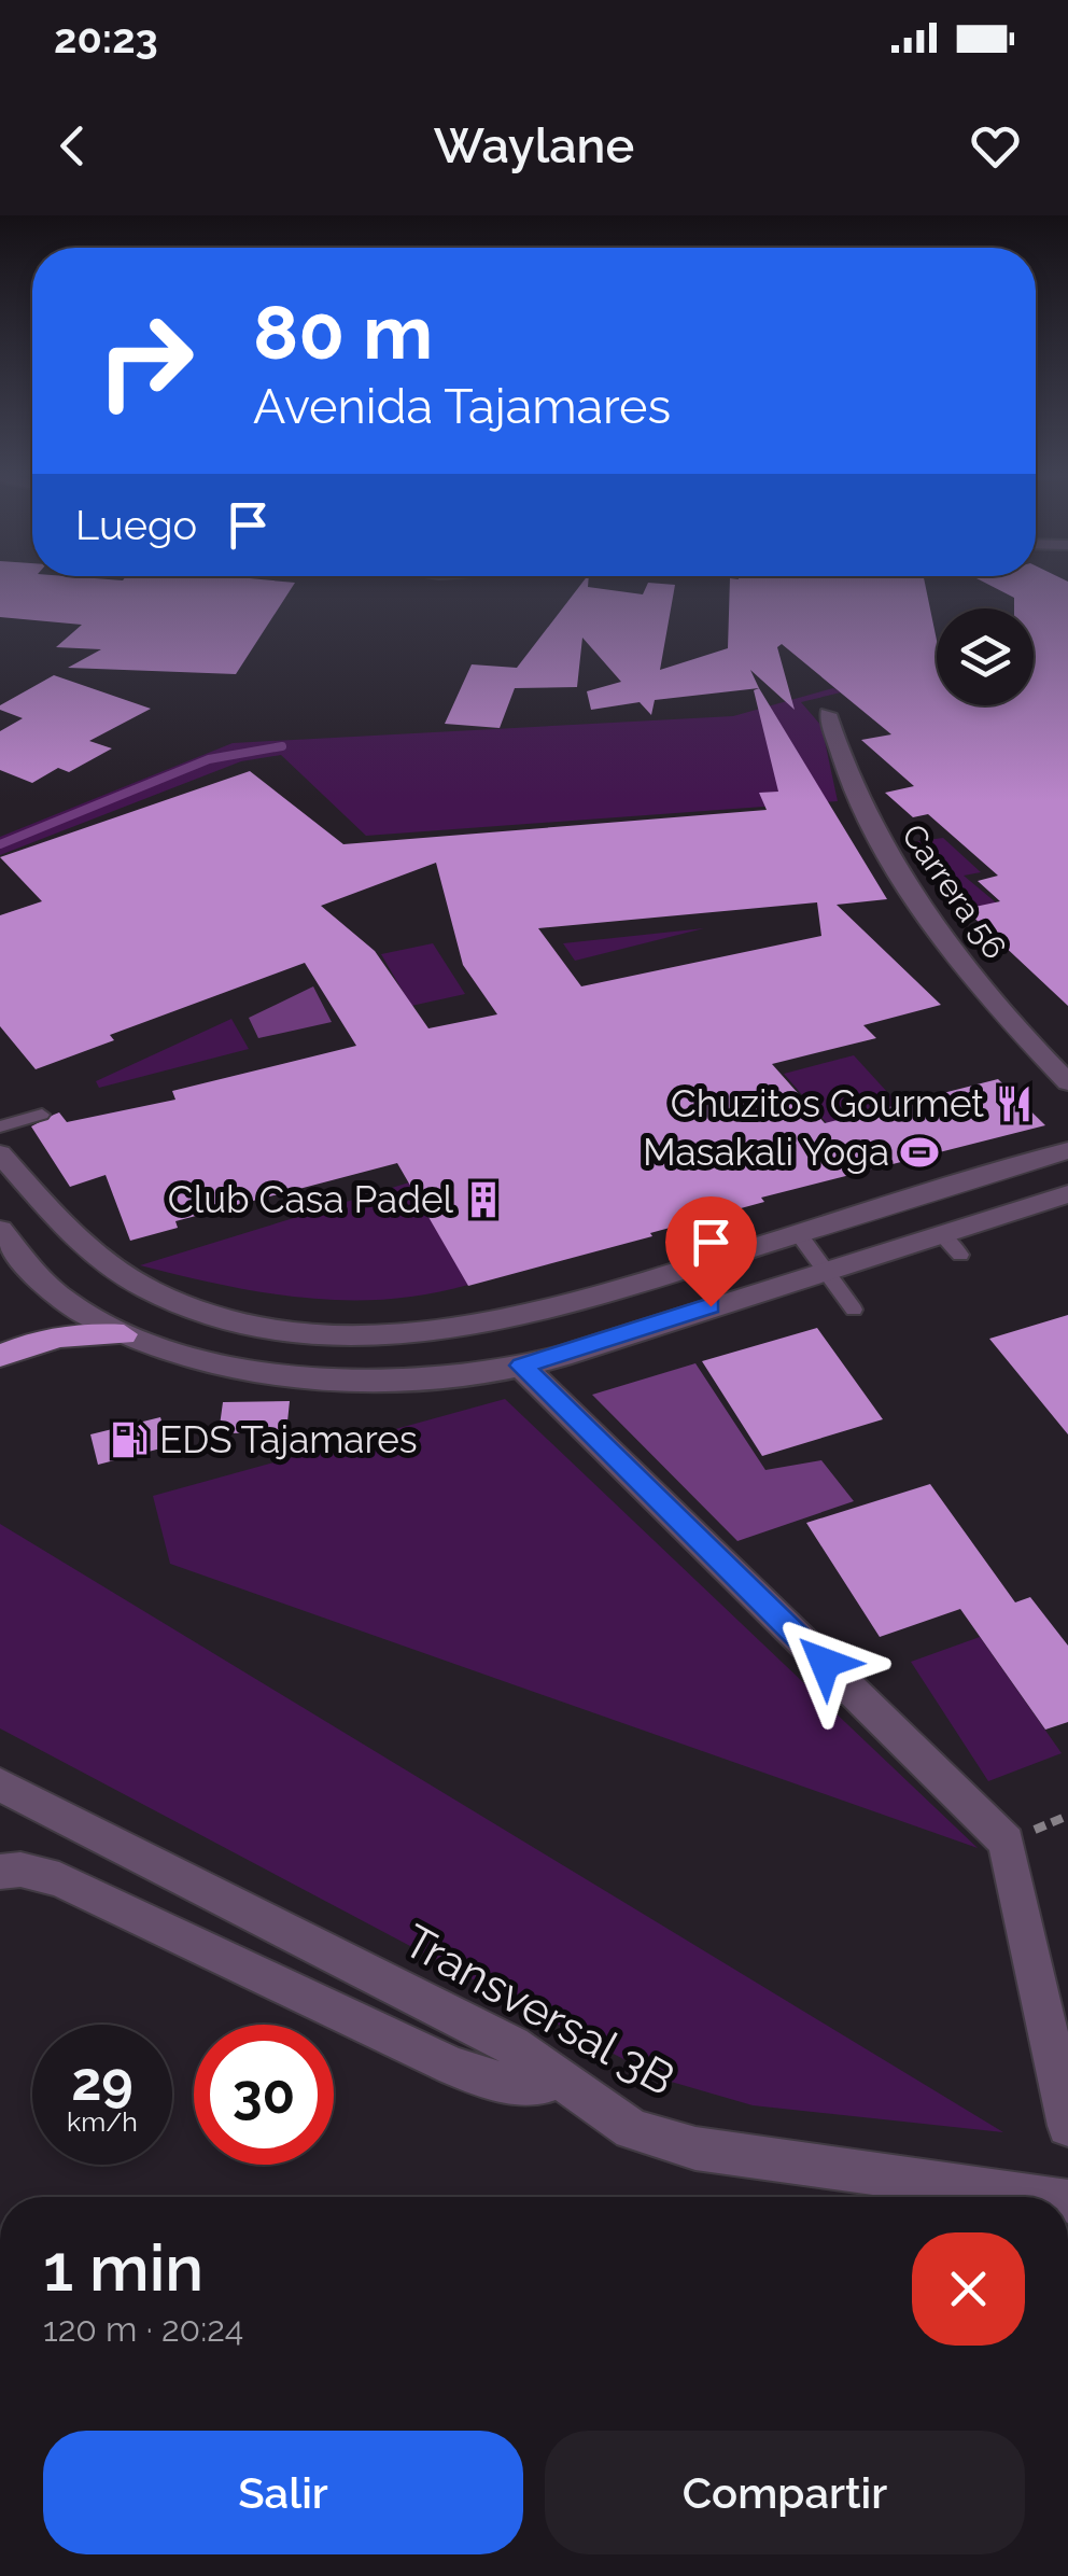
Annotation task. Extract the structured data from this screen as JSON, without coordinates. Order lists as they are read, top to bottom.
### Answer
{
  "streets": {
    "street": ["Carrera 56", "Transversal 3B"]
  },
  "places": {
    "restaurant": ["Chuzitos Gourmet"],
    "sports": ["Masakali Yoga"],
    "building": ["Club Casa Padel"],
    "fuel station": ["EDS Tajamares"]
  },
  "page": {
    "status": "20:23",
    "header": "Waylane",
    "turn": ["80 m", "Avenida Tajamares"],
    "then": "Luego",
    "speed": "29 km/h",
    "limit": "30",
    "heading": ["1 min", "120 m · 20:24"],
    "buttons": ["Salir", "Compartir"]
  }
}
